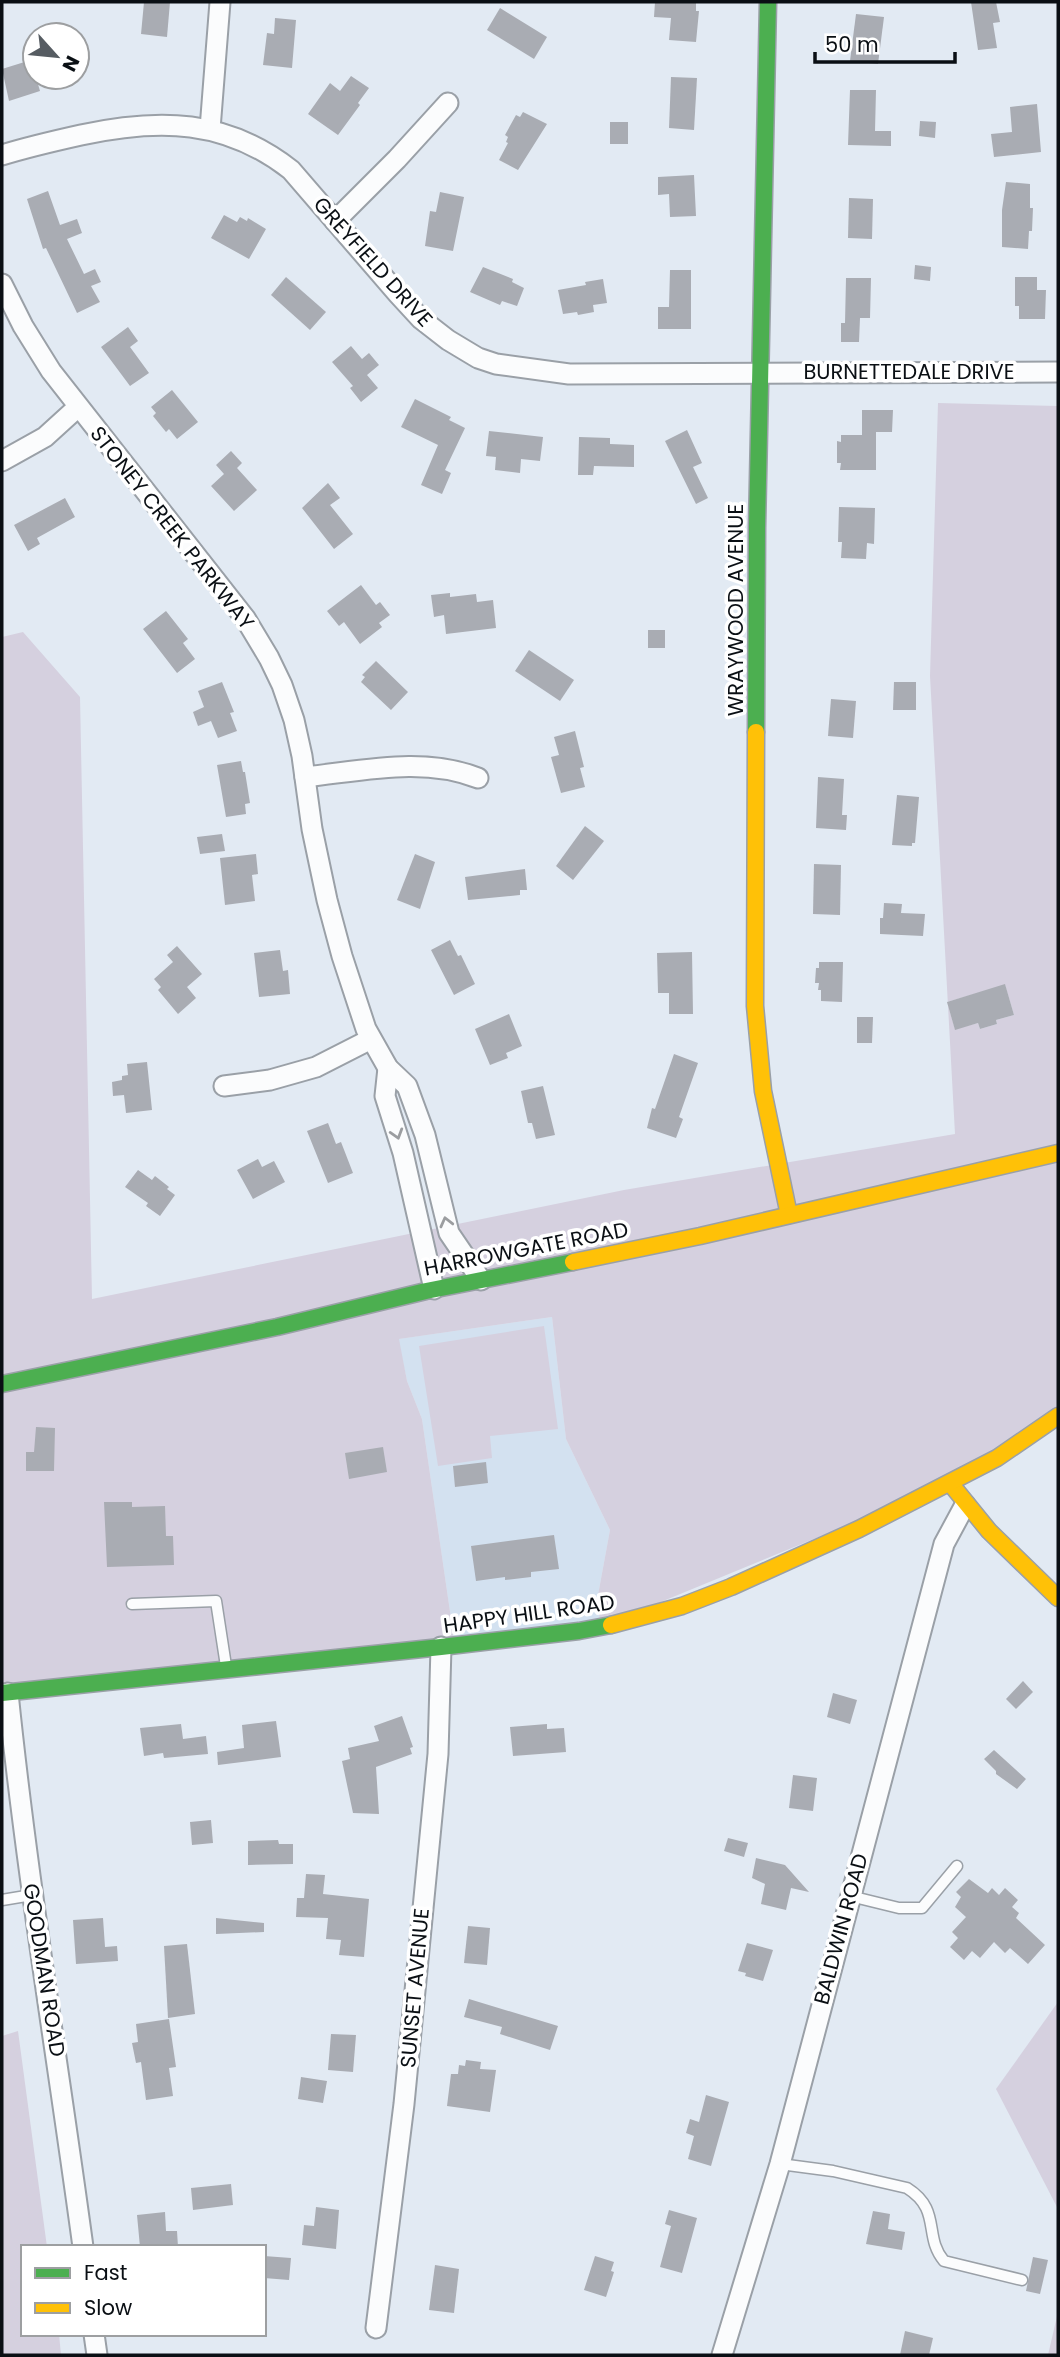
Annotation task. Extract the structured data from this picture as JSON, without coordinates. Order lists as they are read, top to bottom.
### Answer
{
  "streets": {
    "street": [
      "GREYFIELD DRIVE",
      "BURNETTEDALE DRIVE",
      "STONEY CREEK PARKWAY",
      "WRAYWOOD AVENUE",
      "HARROWGATE ROAD",
      "HAPPY HILL ROAD",
      "BALDWIN ROAD",
      "GOODMAN ROAD",
      "SUNSET AVENUE"
    ]
  },
  "crossings": [
    ["GREYFIELD DRIVE", "BURNETTEDALE DRIVE"],
    ["GREYFIELD DRIVE", "WRAYWOOD AVENUE"],
    ["BURNETTEDALE DRIVE", "WRAYWOOD AVENUE"],
    ["STONEY CREEK PARKWAY", "HARROWGATE ROAD"],
    ["WRAYWOOD AVENUE", "HARROWGATE ROAD"],
    ["HAPPY HILL ROAD", "GOODMAN ROAD"],
    ["HAPPY HILL ROAD", "SUNSET AVENUE"]
  ],
  "legend": ["Fast", "Slow"],
  "scale_bar": "50 m",
  "north": "bottom right"
}
